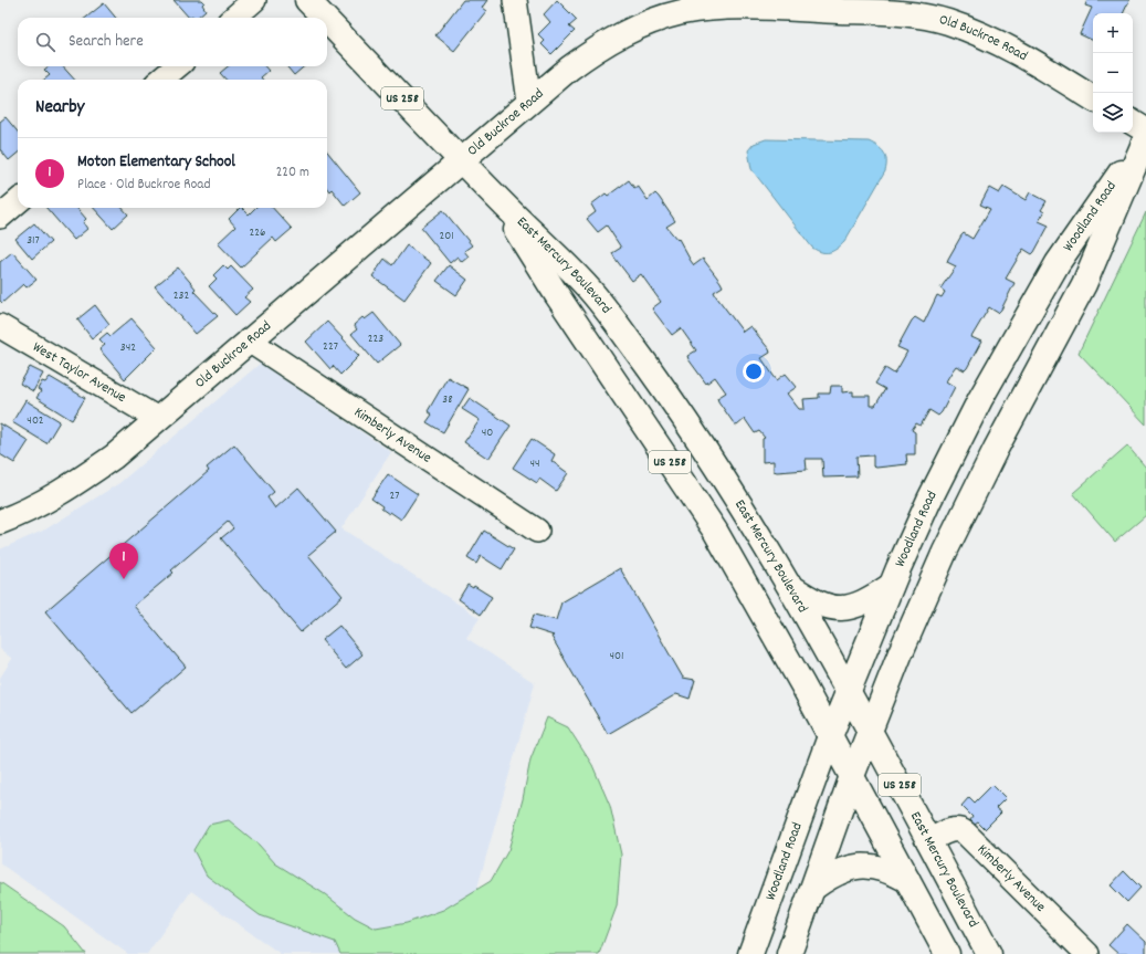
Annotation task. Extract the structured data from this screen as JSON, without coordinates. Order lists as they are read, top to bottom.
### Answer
{
  "streets": {
    "main road": [
      "Old Buckroe Road",
      "US 258",
      "Woodland Road",
      "East Mercury Boulevard"
    ],
    "street": ["West Taylor Avenue", "Kimberly Avenue"]
  },
  "crossings": [
    ["Old Buckroe Road", "East Mercury Boulevard"],
    ["Old Buckroe Road", "West Taylor Avenue"],
    ["Old Buckroe Road", "Kimberly Avenue"],
    ["Woodland Road", "East Mercury Boulevard"],
    ["East Mercury Boulevard", "Kimberly Avenue"]
  ],
  "house_numbers": [
    "226",
    "201",
    "317",
    "232",
    "223",
    "227",
    "342",
    "38",
    "402",
    "40",
    "44",
    "27",
    "401"
  ],
  "page": {
    "map_buttons": ["+", "−"],
    "search": "Search here",
    "heading": "Nearby",
    "list": [
      {
        "mark": "1",
        "name": "Moton Elementary School",
        "note": "Place · Old Buckroe Road",
        "value": "220 m"
      }
    ],
    "pins": "1"
  }
}
